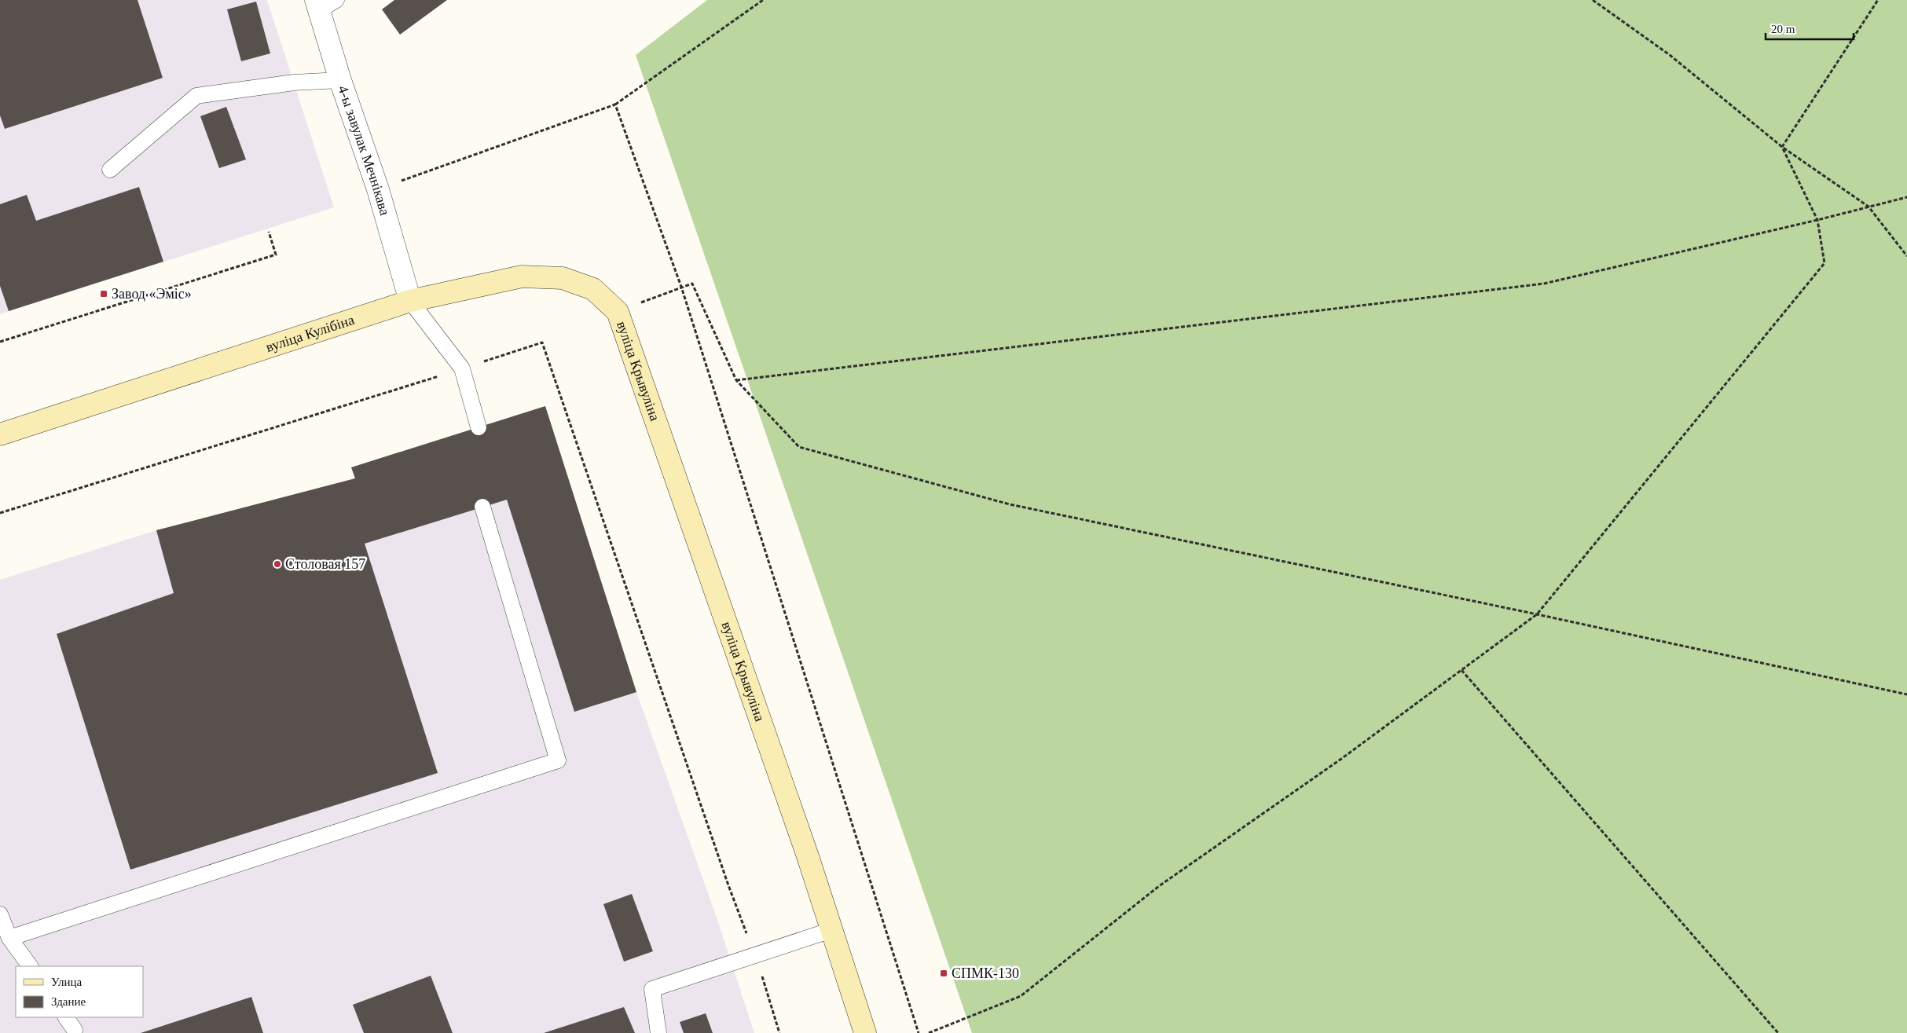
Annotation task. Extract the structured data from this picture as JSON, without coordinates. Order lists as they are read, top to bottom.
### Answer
{
  "streets": {
    "main road": ["вуліца Кулібіна", "вуліца Крывуліна"],
    "street": ["4-ы завулак Мечнікава"]
  },
  "crossings": [
    ["4-ы завулак Мечнікава", "вуліца Кулібіна"],
    ["вуліца Кулібіна", "вуліца Крывуліна"]
  ],
  "places": {
    "transit": ["Завод «Эміс»", "СПМК-130"],
    "other": ["Столовая 157"]
  },
  "legend": ["Улица", "Здание"],
  "scale_bar": "20 m"
}
